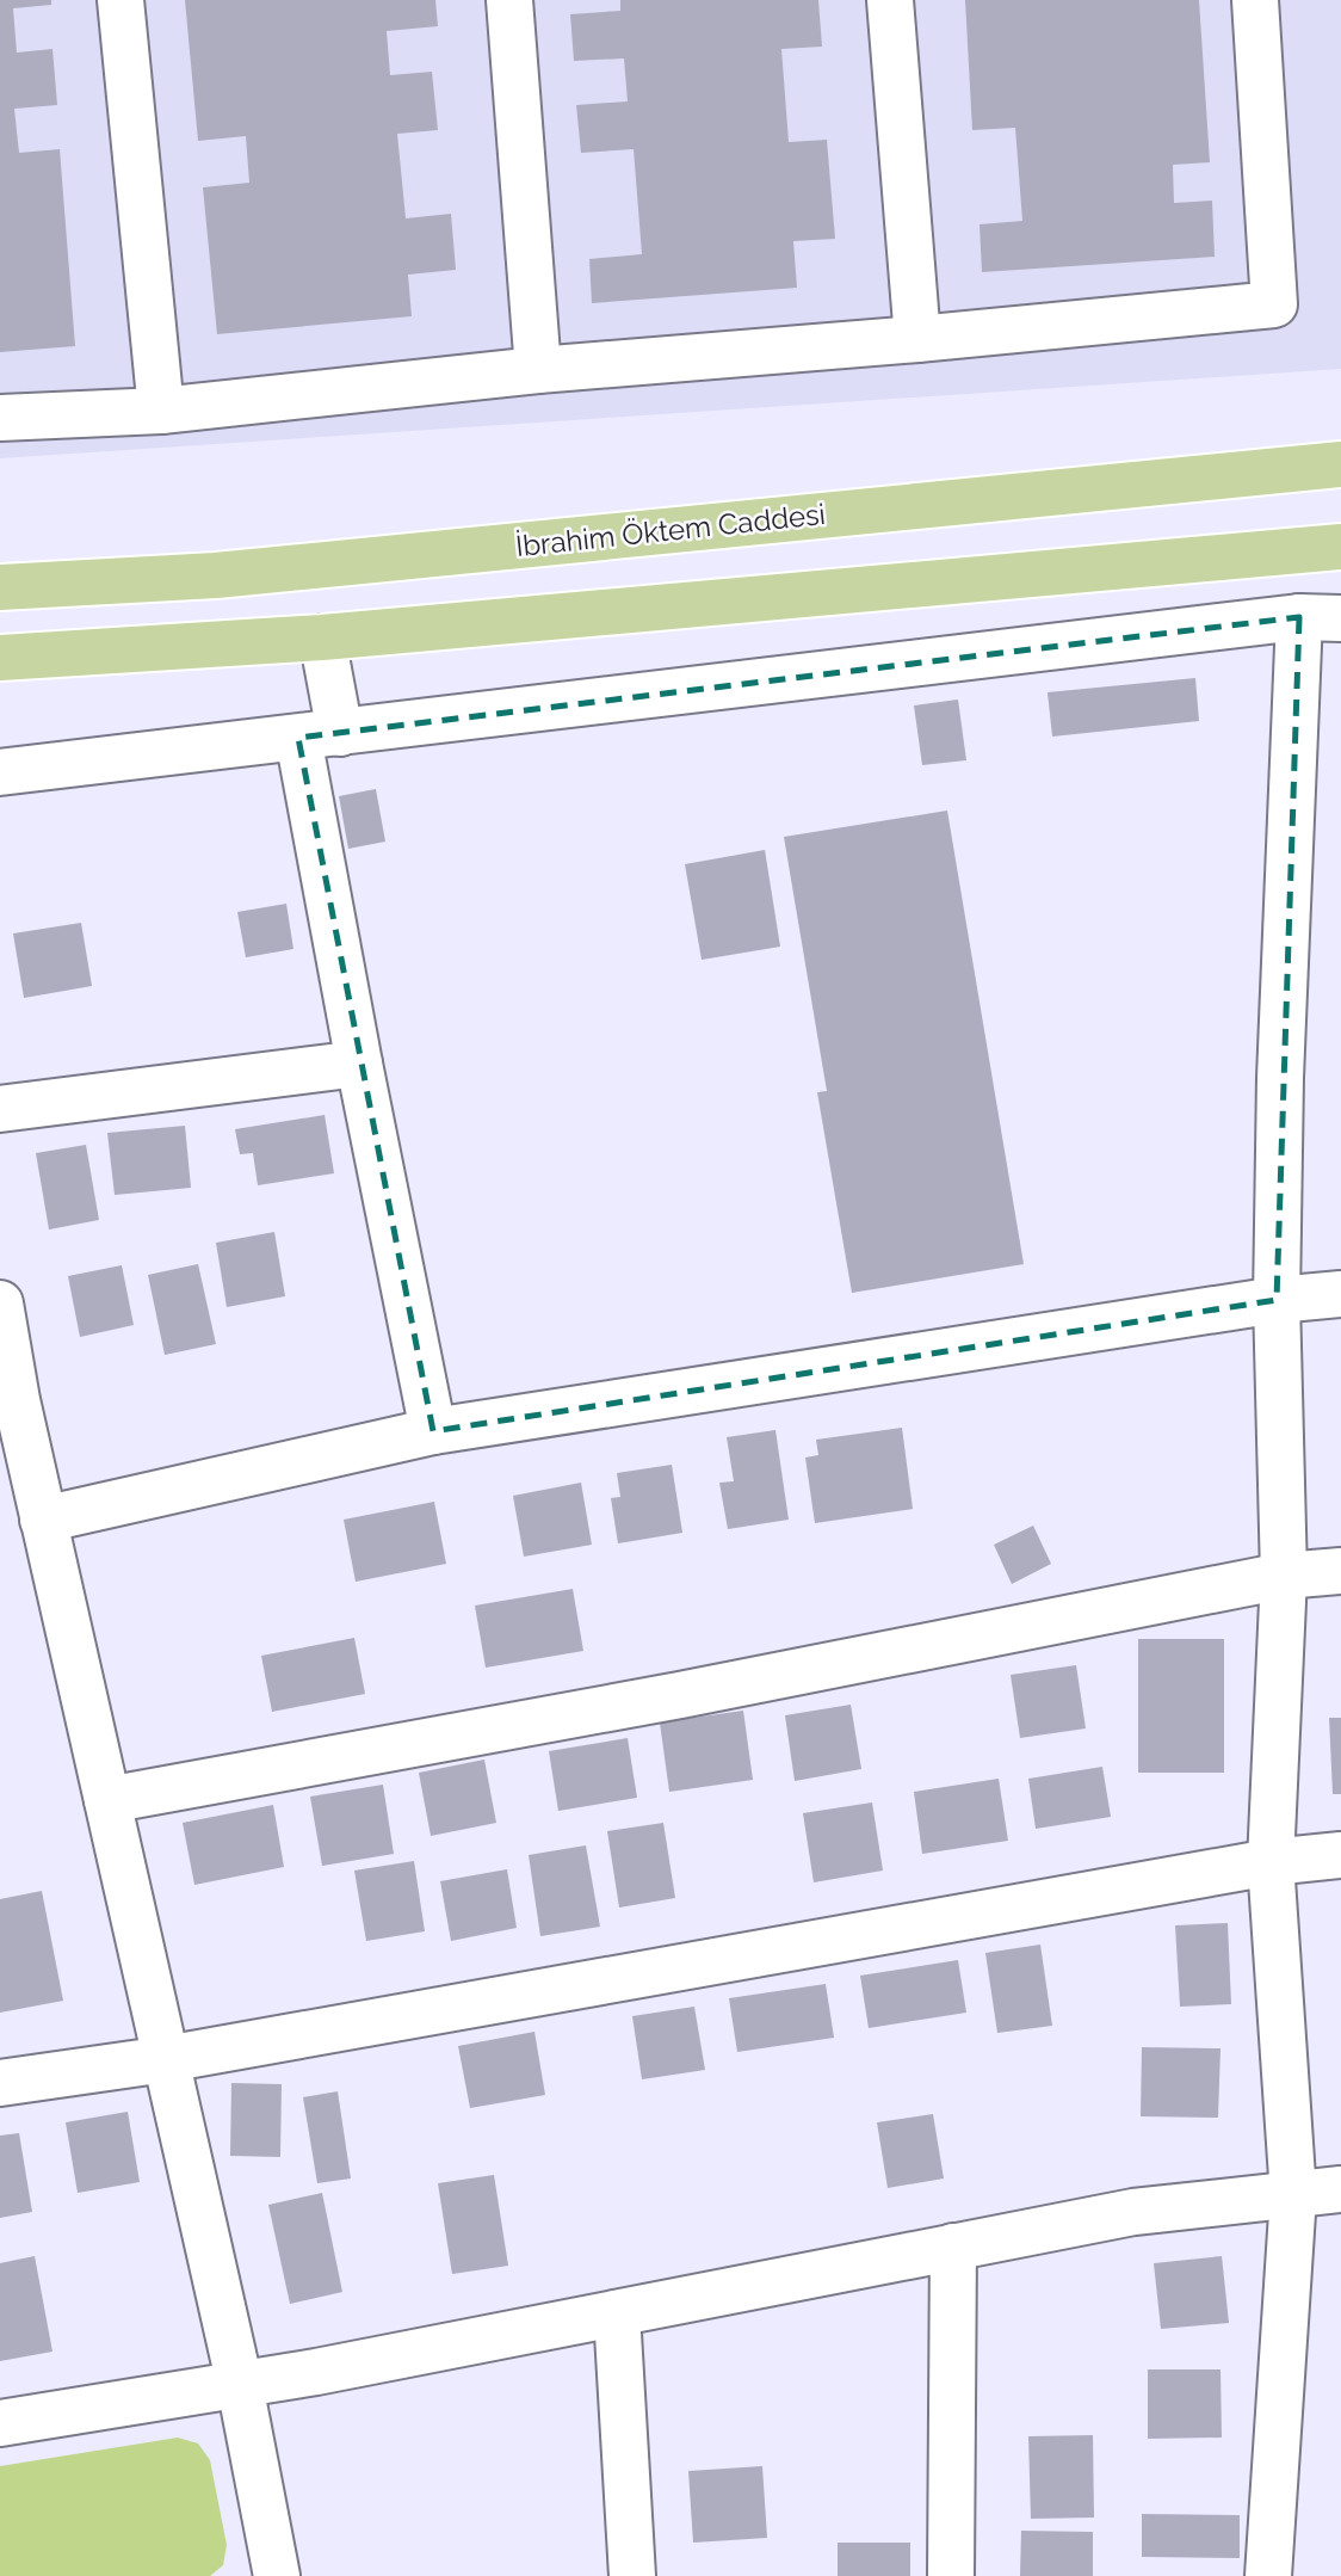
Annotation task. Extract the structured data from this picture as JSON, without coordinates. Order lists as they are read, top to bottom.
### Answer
{
  "streets": {
    "main road": ["İbrahim Öktem Caddesi"]
  }
}
